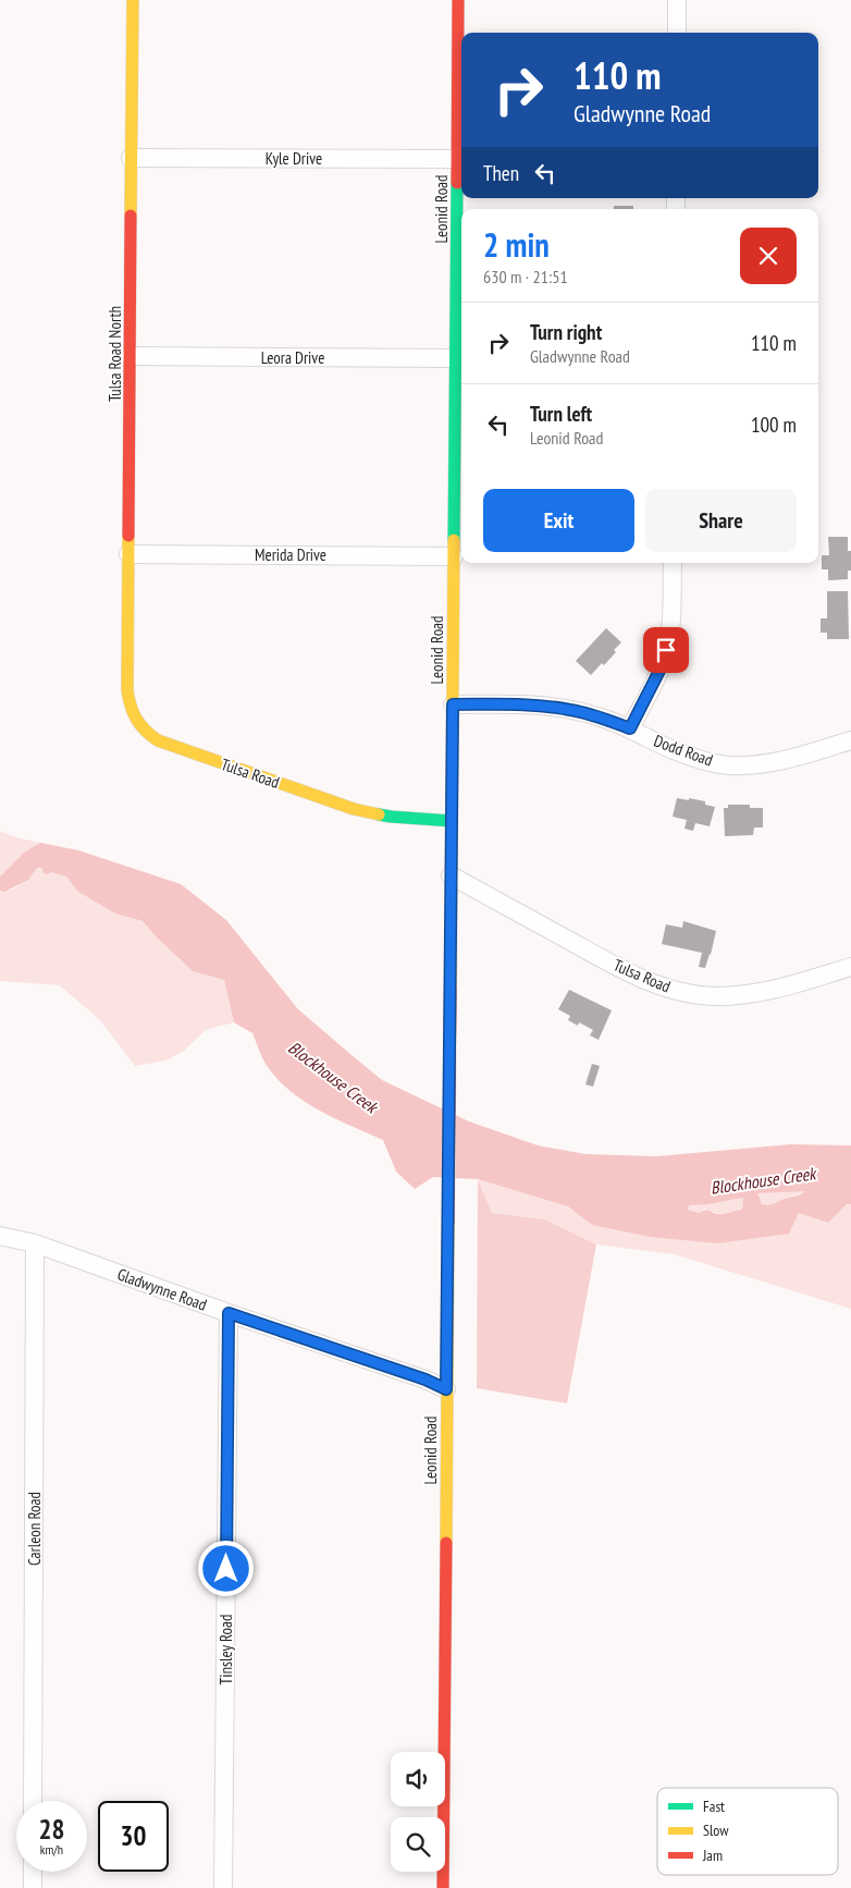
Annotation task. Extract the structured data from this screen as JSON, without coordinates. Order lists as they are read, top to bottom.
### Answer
{
  "streets": {
    "street": [
      "Kyle Drive",
      "Leonid Road",
      "Tulsa Road North",
      "Leora Drive",
      "Merida Drive",
      "Dodd Road",
      "Tulsa Road",
      "Gladwynne Road",
      "Carleon Road",
      "Tinsley Road"
    ]
  },
  "crossings": [
    ["Kyle Drive", "Leonid Road"],
    ["Kyle Drive", "Tulsa Road North"],
    ["Leonid Road", "Leora Drive"],
    ["Leonid Road", "Merida Drive"],
    ["Leonid Road", "Dodd Road"],
    ["Leonid Road", "Tulsa Road"],
    ["Leonid Road", "Gladwynne Road"],
    ["Tulsa Road North", "Leora Drive"],
    ["Tulsa Road North", "Merida Drive"],
    ["Tulsa Road North", "Tulsa Road"],
    ["Gladwynne Road", "Carleon Road"],
    ["Gladwynne Road", "Tinsley Road"]
  ],
  "water": ["Blockhouse Creek"],
  "legend": ["Fast", "Slow", "Jam"],
  "page": {
    "turn": ["110 m", "Gladwynne Road"],
    "then": "Then",
    "heading": ["2 min", "630 m · 21:51"],
    "list": [
      {
        "name": "Turn right",
        "note": "Gladwynne Road",
        "value": "110 m"
      },
      {
        "name": "Turn left",
        "note": "Leonid Road",
        "value": "100 m"
      }
    ],
    "buttons": ["Exit", "Share"],
    "speed": "28 km/h",
    "limit": "30"
  }
}
